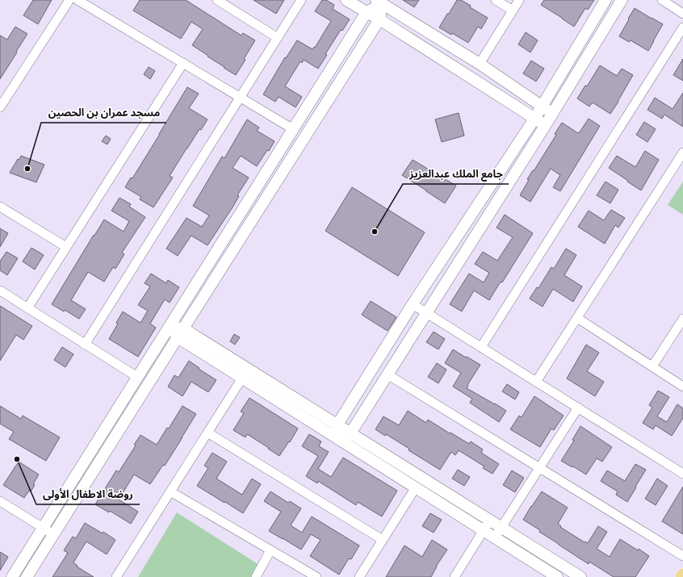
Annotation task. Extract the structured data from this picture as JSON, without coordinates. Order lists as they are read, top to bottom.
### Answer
{
  "places": ["مسجد عمران بن الحصين", "جامع الملك عبدالعزيز", "روضة الاطفال الأولى"]
}
